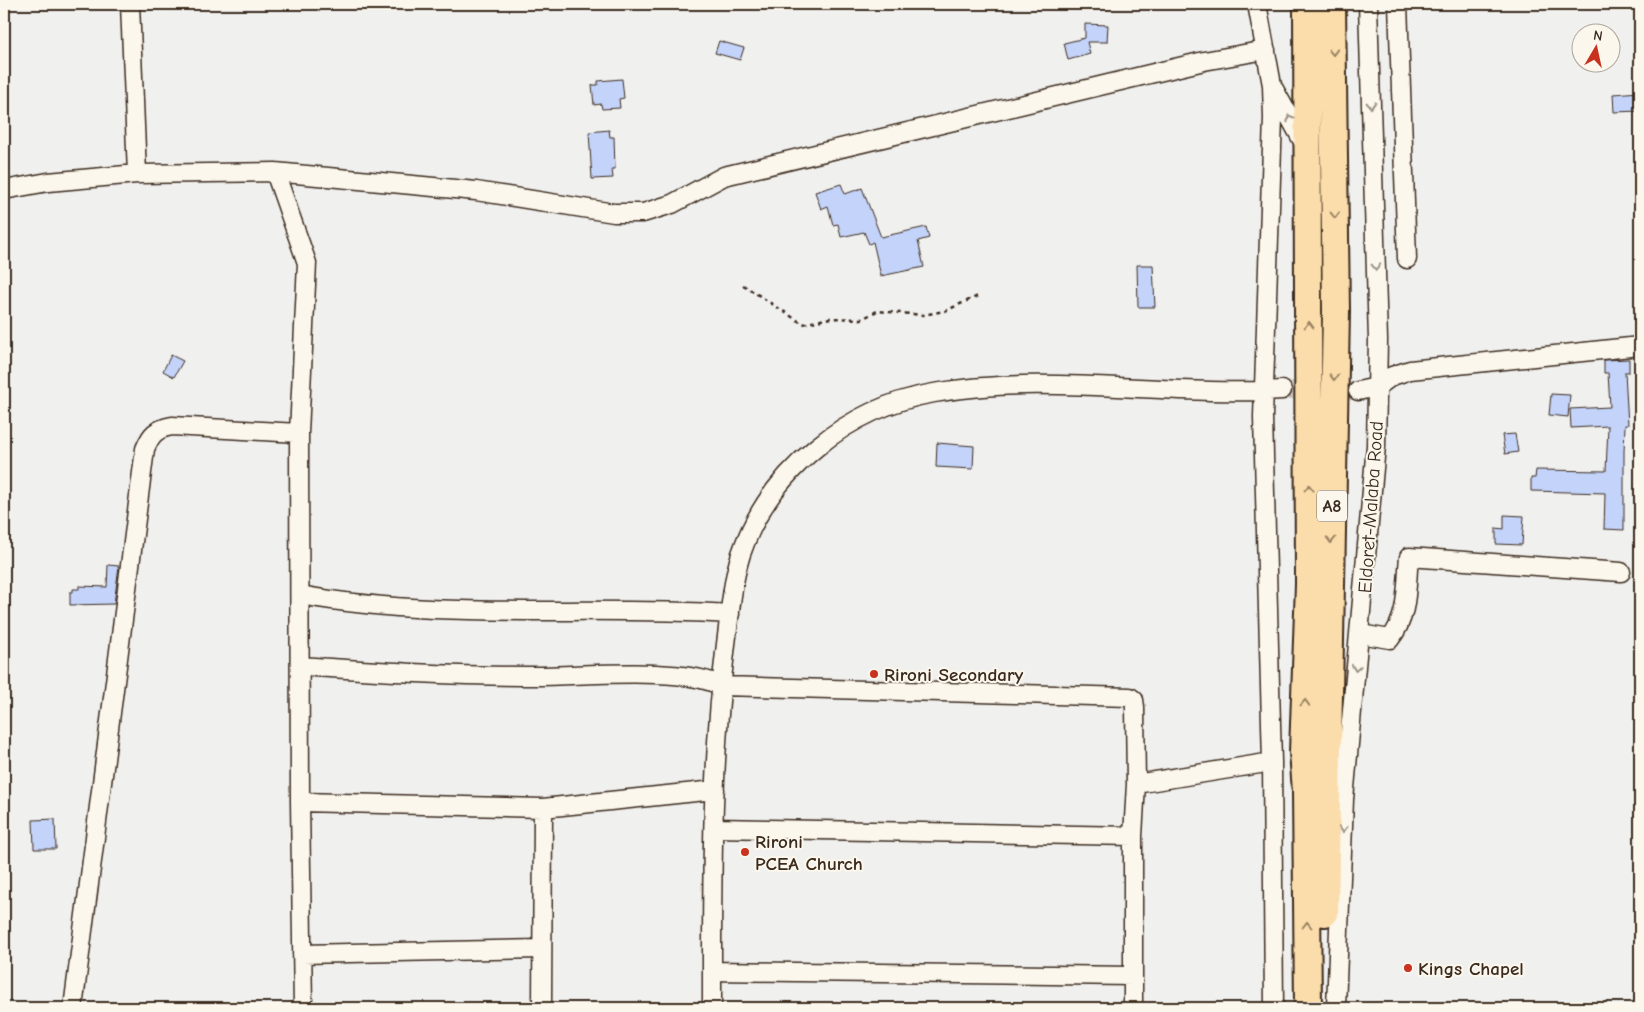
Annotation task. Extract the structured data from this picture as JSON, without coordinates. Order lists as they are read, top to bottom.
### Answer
{
  "streets": {
    "highway": ["A8", "Eldoret-Malaba Road"]
  },
  "places": ["Rironi Secondary", "Rironi PCEA Church", "Kings Chapel"],
  "north": "top"
}
